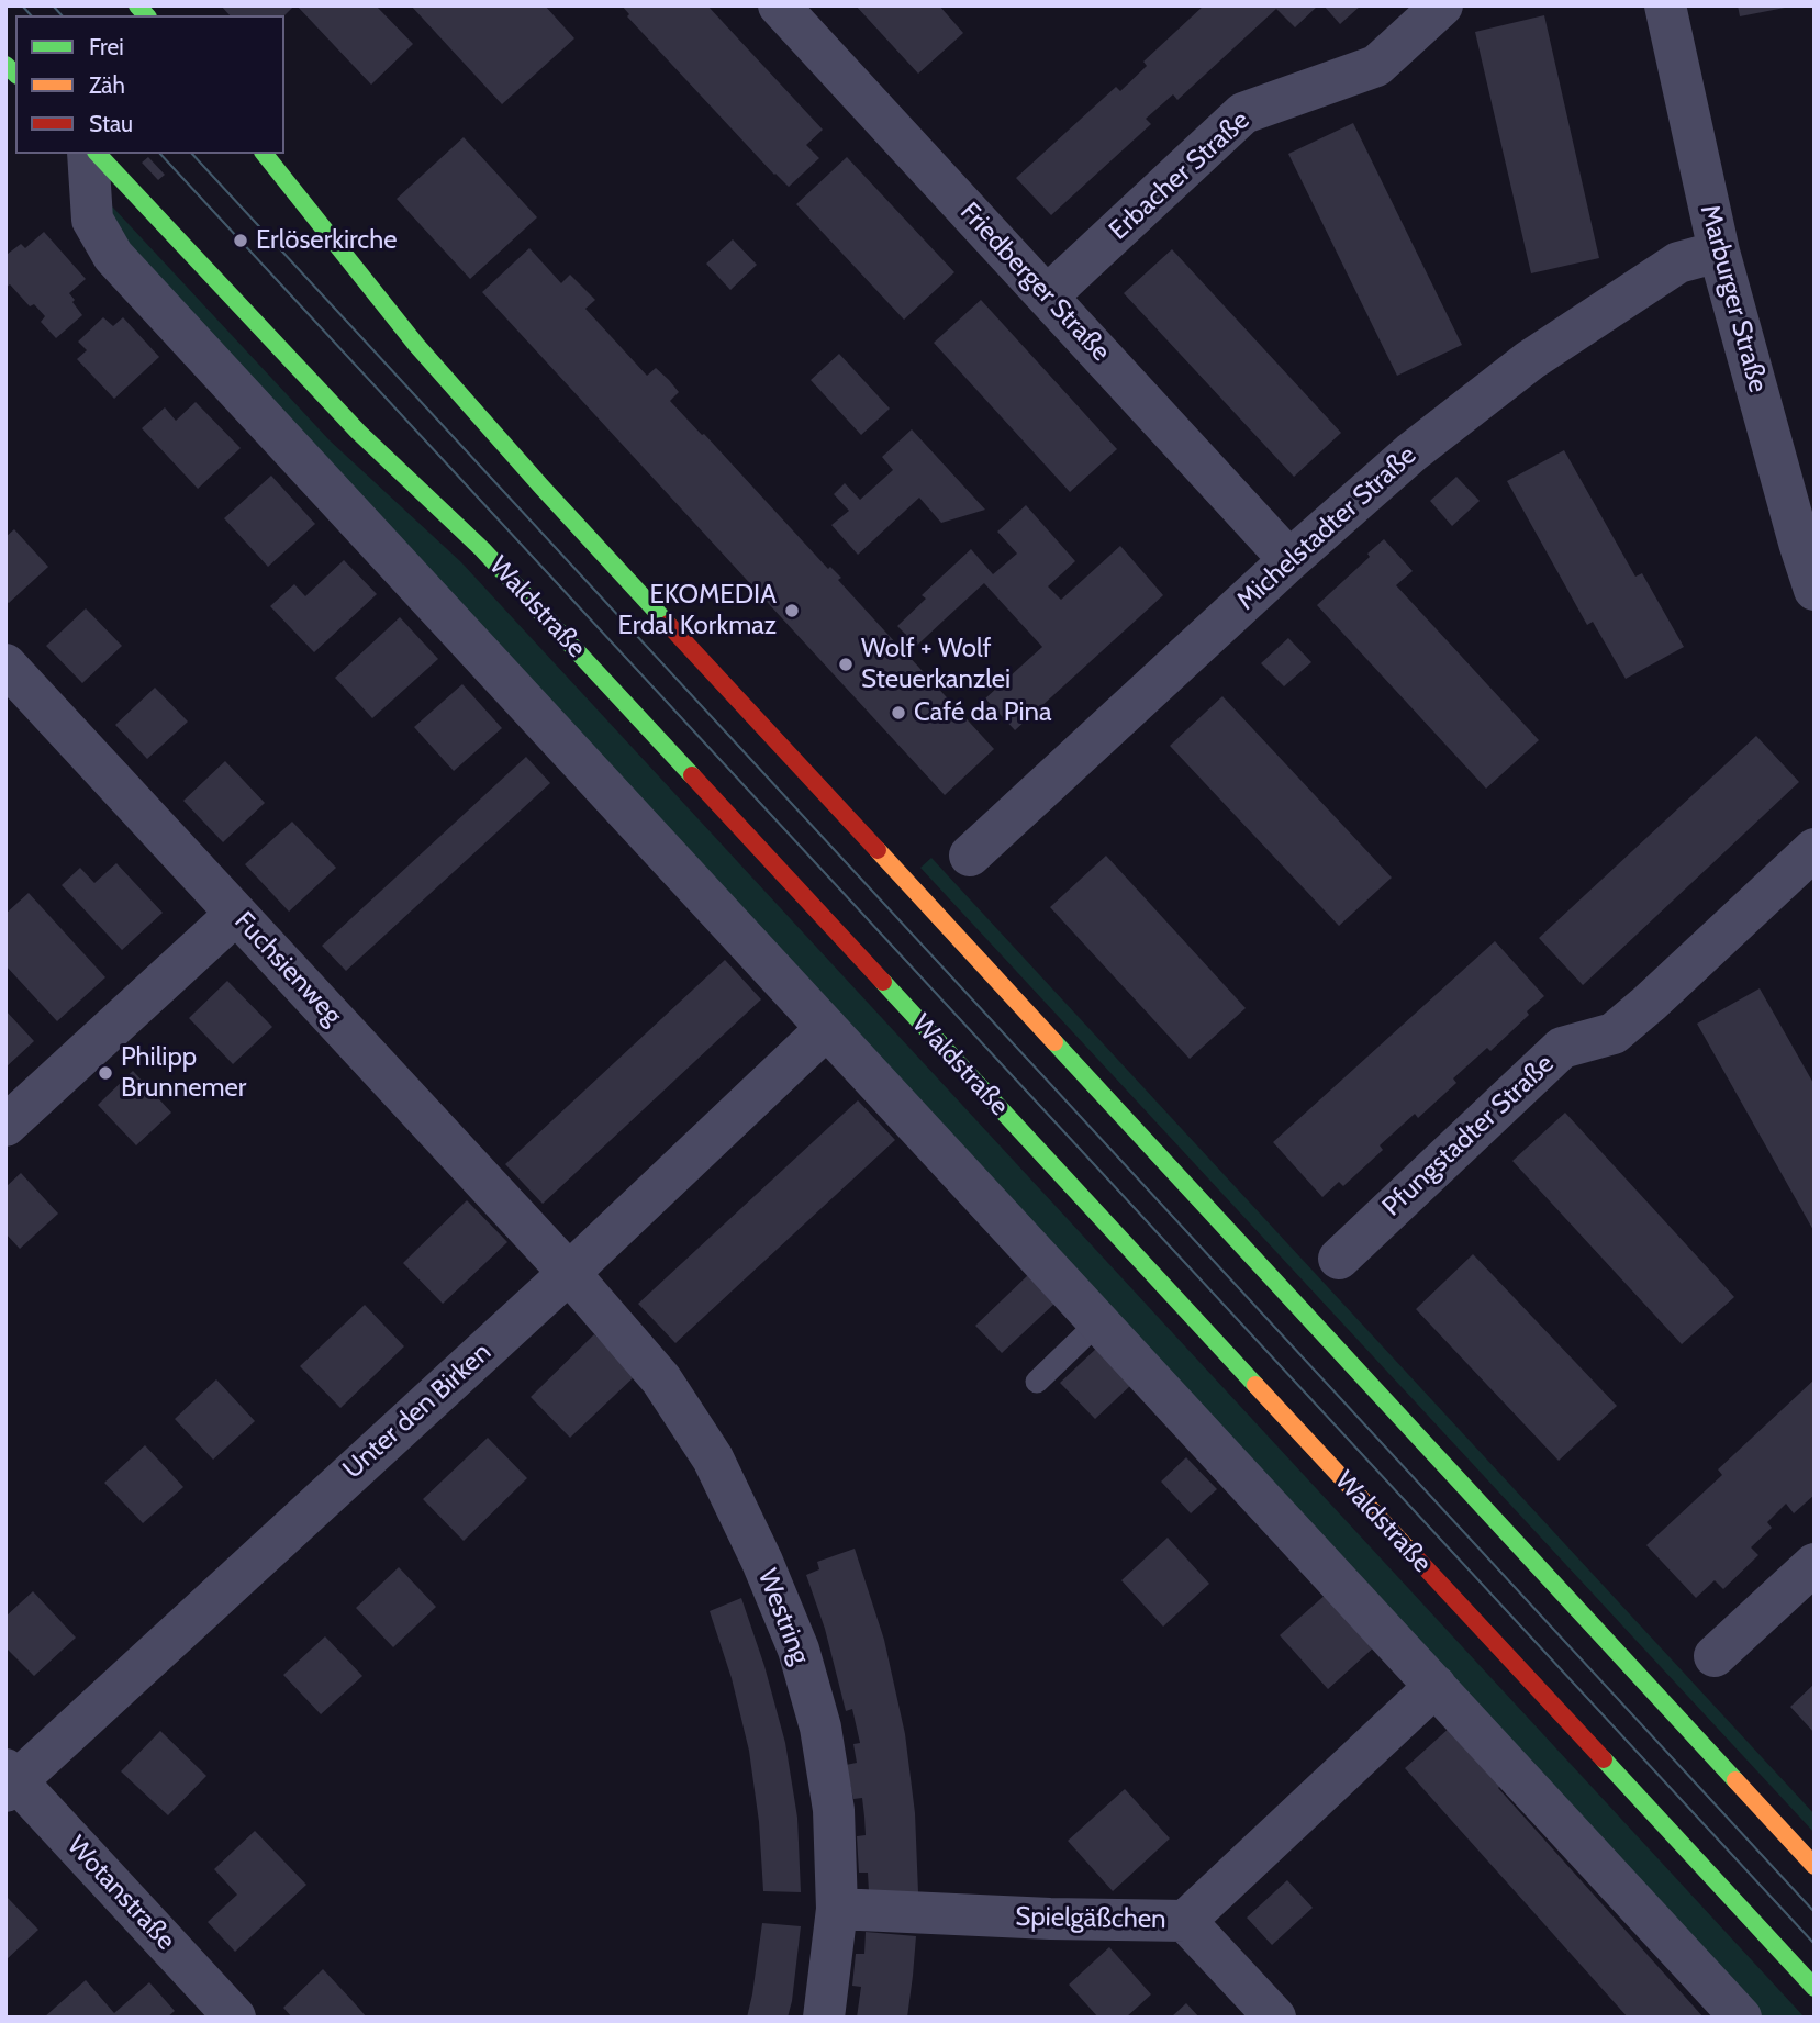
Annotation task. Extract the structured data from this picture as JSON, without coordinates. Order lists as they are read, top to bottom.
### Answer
{
  "streets": {
    "main road": ["Waldstraße"],
    "street": [
      "Erbacher Straße",
      "Friedberger Straße",
      "Marburger Straße",
      "Michelstadter Straße",
      "Fuchsienweg",
      "Pfungstadter Straße",
      "Unter den Birken",
      "Westring",
      "Wotanstraße",
      "Spielgäßchen"
    ]
  },
  "crossings": [
    ["Erbacher Straße", "Friedberger Straße"],
    ["Friedberger Straße", "Michelstadter Straße"],
    ["Marburger Straße", "Michelstadter Straße"],
    ["Fuchsienweg", "Unter den Birken"],
    ["Fuchsienweg", "Westring"],
    ["Unter den Birken", "Westring"],
    ["Unter den Birken", "Wotanstraße"],
    ["Westring", "Spielgäßchen"]
  ],
  "places": [
    "Erlöserkirche",
    "EKOMEDIA Erdal Korkmaz",
    "Wolf + Wolf Steuerkanzlei",
    "Café da Pina",
    "Philipp Brunnemer"
  ],
  "legend": ["Frei", "Zäh", "Stau"]
}
